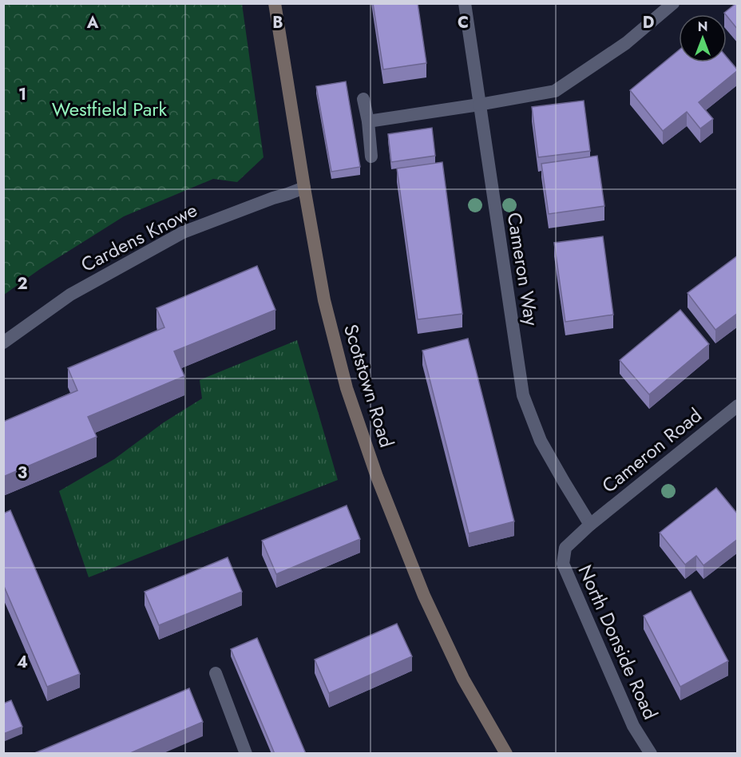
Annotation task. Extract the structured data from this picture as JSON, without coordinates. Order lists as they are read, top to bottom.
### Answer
{
  "streets": {
    "main road": ["Scotstown Road"],
    "street": [
      "Cardens Knowe",
      "Cameron Way",
      "Cameron Road",
      "North Donside Road"
    ]
  },
  "crossings": [
    ["Cardens Knowe", "Scotstown Road"],
    ["Cameron Way", "Cameron Road"],
    ["Cameron Way", "North Donside Road"],
    ["Cameron Road", "North Donside Road"]
  ],
  "parks": ["Westfield Park"],
  "north": "top",
  "grid": {
    "columns": [
      "A",
      "B",
      "C",
      "D"
    ],
    "rows": [
      "1",
      "2",
      "3",
      "4"
    ]
  }
}
